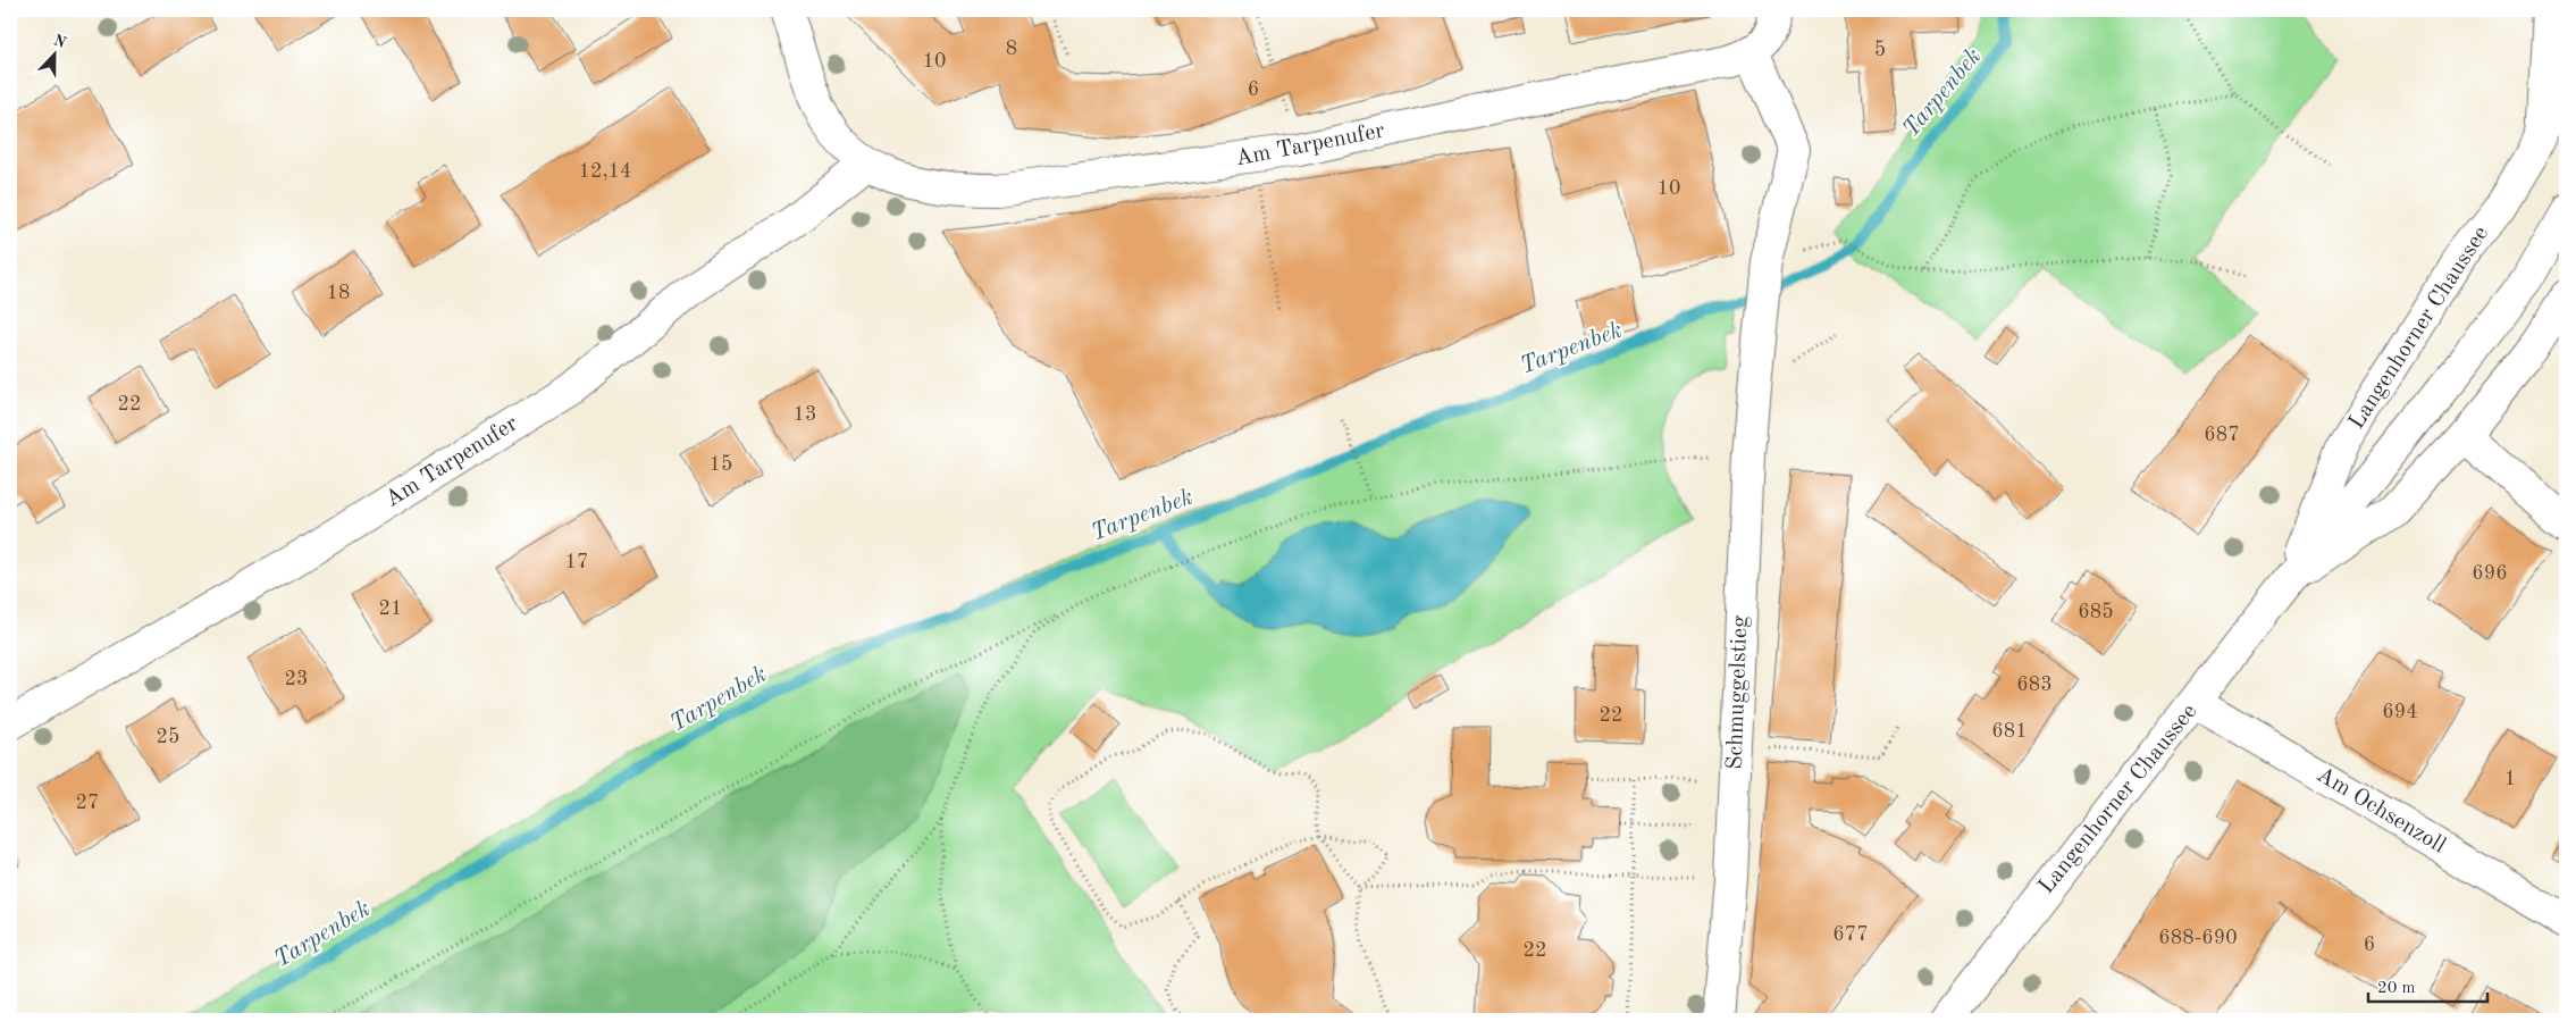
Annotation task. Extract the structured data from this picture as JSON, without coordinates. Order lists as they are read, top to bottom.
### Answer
{
  "streets": {
    "street": [
      "Am Tarpenufer",
      "Langenhorner Chaussee",
      "Schmuggelstieg",
      "Am Ochsenzoll"
    ]
  },
  "crossings": [
    ["Am Tarpenufer", "Schmuggelstieg"],
    ["Langenhorner Chaussee", "Am Ochsenzoll"]
  ],
  "water": ["Tarpenbek"],
  "house_numbers": [
    "8",
    "5",
    "10",
    "6",
    "12,14",
    "10",
    "18",
    "22",
    "13",
    "687",
    "15",
    "17",
    "696",
    "21",
    "685",
    "23",
    "683",
    "694",
    "22",
    "681",
    "25",
    "1",
    "27",
    "677",
    "688-690",
    "6",
    "22"
  ],
  "scale_bar": "20 m",
  "north": "top"
}
